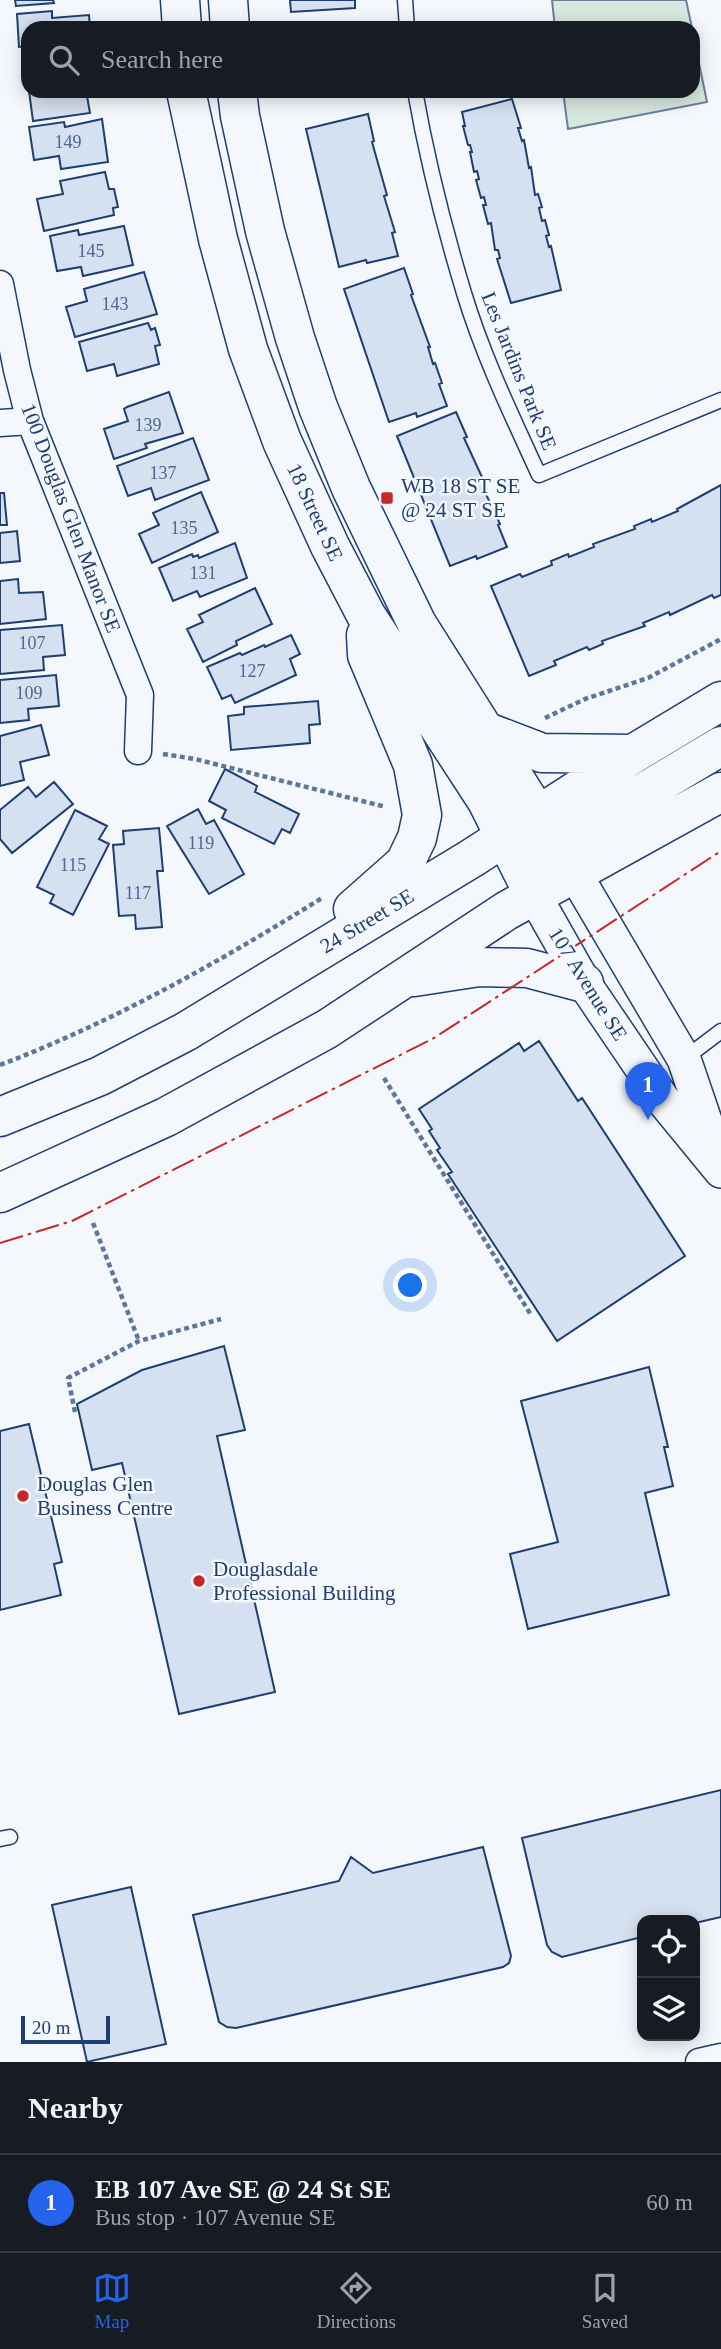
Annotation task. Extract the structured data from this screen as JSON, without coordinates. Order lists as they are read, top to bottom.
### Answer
{
  "streets": {
    "main road": ["18 Street SE", "24 Street SE"],
    "street": ["100 Douglas Glen Manor SE", "107 Avenue SE"],
    "lane": ["Les Jardins Park SE"]
  },
  "crossings": [
    ["18 Street SE", "24 Street SE"],
    ["18 Street SE", "107 Avenue SE"],
    ["24 Street SE", "107 Avenue SE"]
  ],
  "places": {
    "transit": ["WB 18 ST SE @ 24 ST SE"],
    "other": ["Douglas Glen Business Centre", "Douglasdale Professional Building"]
  },
  "house_numbers": [
    "149",
    "145",
    "143",
    "139",
    "137",
    "135",
    "131",
    "107",
    "127",
    "109",
    "119",
    "115",
    "117"
  ],
  "scale_bar": "20 m",
  "page": {
    "search": "Search here",
    "pins": "1",
    "scale": "20 m",
    "heading": "Nearby",
    "list": [
      {
        "mark": "1",
        "name": "EB 107 Ave SE @ 24 St SE",
        "note": "Bus stop · 107 Avenue SE",
        "value": "60 m"
      }
    ],
    "nav": ["Map", "Directions", "Saved"]
  }
}
